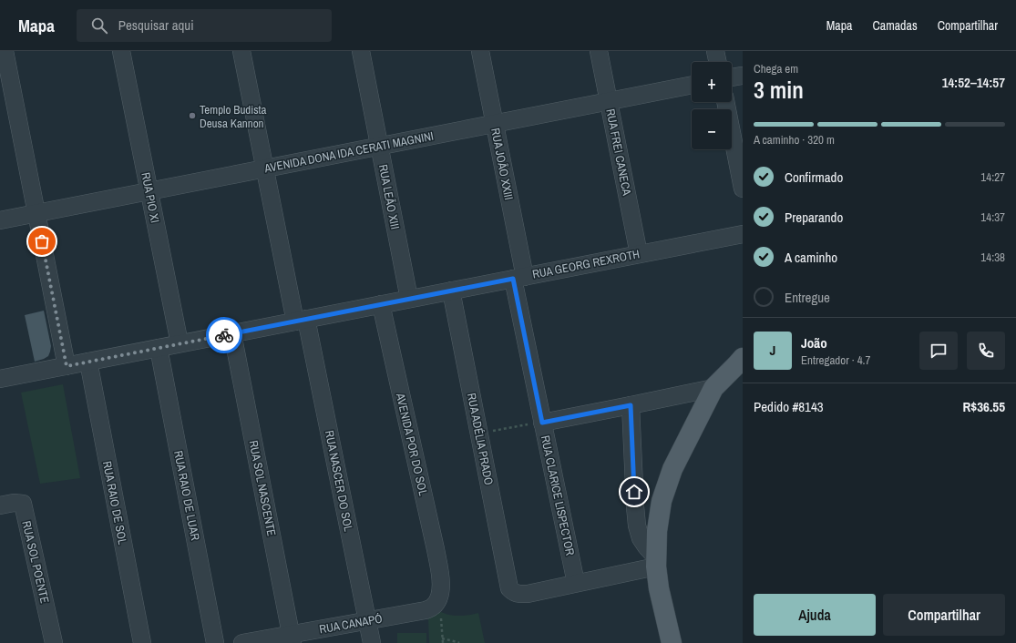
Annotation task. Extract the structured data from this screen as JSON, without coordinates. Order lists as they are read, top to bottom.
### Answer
{
  "streets": {
    "street": [
      "AVENIDA DONA IDA CERATI MAGNINI",
      "RUA FREI CANECA",
      "RUA JOÃO XXIII",
      "RUA LEÃO XIII",
      "RUA PIO XI",
      "RUA GEORG REXROTH",
      "RUA ADÉLIA PRADO",
      "AVENIDA POR DO SOL",
      "RUA NASCER DO SOL",
      "RUA SOL NASCENTE",
      "RUA RAIO DE LUAR",
      "RUA CLARICE LISPECTOR",
      "RUA RAIO DE SOL",
      "RUA SOL POENTE",
      "RUA CANAPÓ"
    ]
  },
  "crossings": [
    ["AVENIDA DONA IDA CERATI MAGNINI", "RUA FREI CANECA"],
    ["AVENIDA DONA IDA CERATI MAGNINI", "RUA JOÃO XXIII"],
    ["AVENIDA DONA IDA CERATI MAGNINI", "RUA LEÃO XIII"],
    ["AVENIDA DONA IDA CERATI MAGNINI", "RUA PIO XI"],
    ["AVENIDA DONA IDA CERATI MAGNINI", "RUA NASCER DO SOL"],
    ["RUA FREI CANECA", "RUA GEORG REXROTH"],
    ["RUA JOÃO XXIII", "RUA GEORG REXROTH"],
    ["RUA JOÃO XXIII", "RUA CLARICE LISPECTOR"],
    ["RUA LEÃO XIII", "RUA GEORG REXROTH"],
    ["RUA PIO XI", "RUA GEORG REXROTH"],
    ["RUA GEORG REXROTH", "RUA ADÉLIA PRADO"],
    ["RUA GEORG REXROTH", "AVENIDA POR DO SOL"],
    ["RUA GEORG REXROTH", "RUA NASCER DO SOL"],
    ["RUA GEORG REXROTH", "RUA SOL NASCENTE"],
    ["RUA GEORG REXROTH", "RUA RAIO DE LUAR"],
    ["RUA GEORG REXROTH", "RUA CLARICE LISPECTOR"],
    ["RUA GEORG REXROTH", "RUA RAIO DE SOL"],
    ["RUA ADÉLIA PRADO", "RUA CLARICE LISPECTOR"],
    ["AVENIDA POR DO SOL", "RUA CANAPÓ"],
    ["RUA NASCER DO SOL", "RUA CANAPÓ"],
    ["RUA SOL NASCENTE", "RUA CANAPÓ"]
  ],
  "places": ["Templo Budista Deusa Kannon"],
  "page": {
    "header": "Mapa",
    "search": "Pesquisar aqui",
    "nav": ["Mapa", "Camadas", "Compartilhar"],
    "heading": ["3 min", "Chega em", "14:52–14:57"],
    "panel": [
      "João",
      "Entregador · 4.7",
      "Pedido #8143",
      "R$36.55"
    ],
    "map_buttons": ["+", "−"],
    "bar": "A caminho · 320 m",
    "list": [
      ["Confirmado", "14:27"],
      ["Preparando", "14:37"],
      ["A caminho", "14:38"],
      "Entregue"
    ],
    "round": "J",
    "buttons": ["Ajuda", "Compartilhar"]
  }
}
